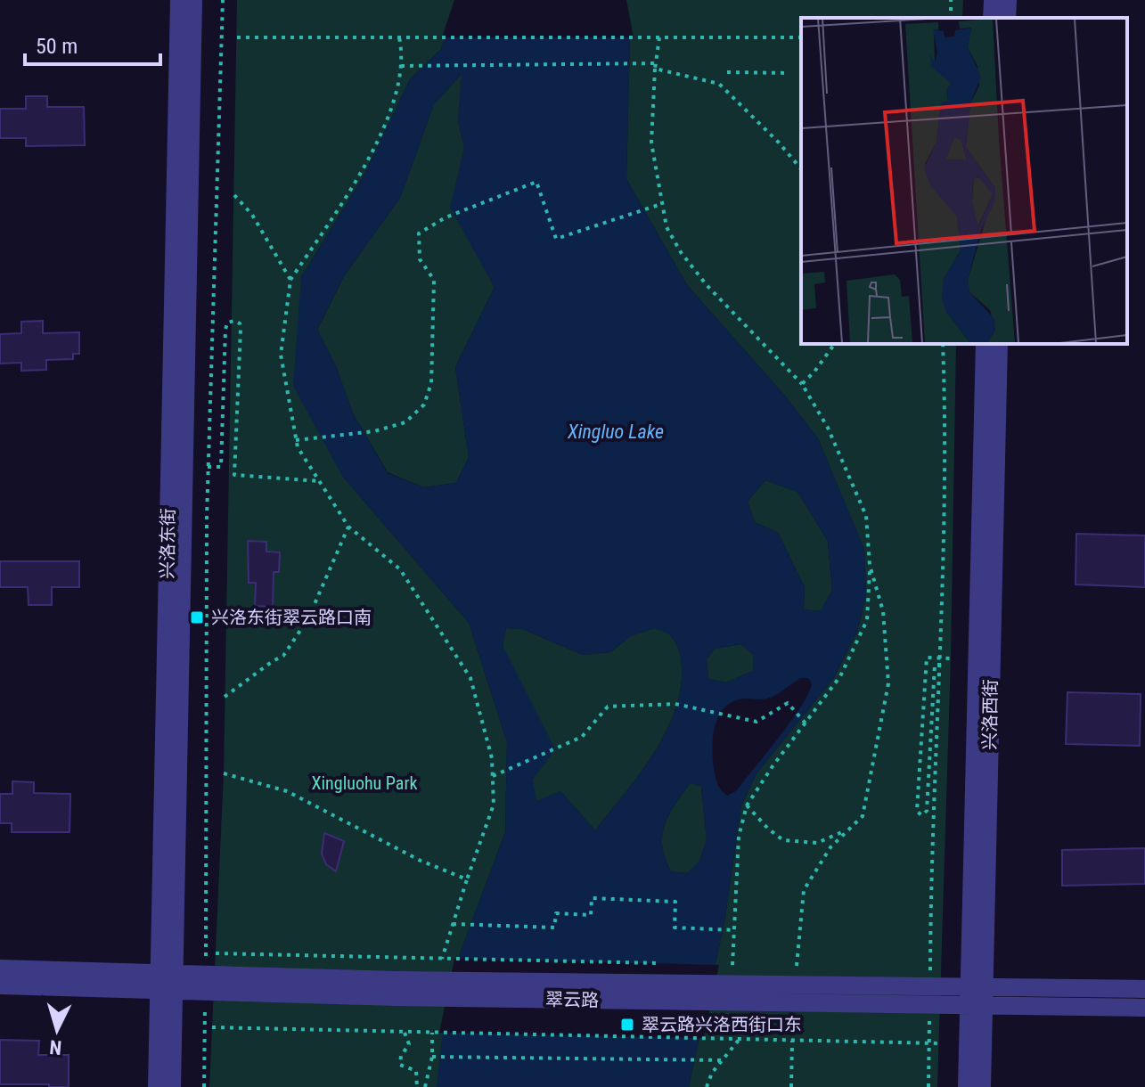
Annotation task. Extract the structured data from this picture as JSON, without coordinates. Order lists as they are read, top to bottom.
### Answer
{
  "streets": {
    "street": ["兴洛东街", "兴洛西街", "翠云路"]
  },
  "crossings": [
    ["兴洛东街", "翠云路"],
    ["兴洛西街", "翠云路"]
  ],
  "water": ["Xingluo Lake"],
  "parks": ["Xingluohu Park"],
  "places": {
    "transit": ["兴洛东街翠云路口南", "翠云路兴洛西街口东"]
  },
  "scale_bar": "50 m",
  "north": "bottom"
}
